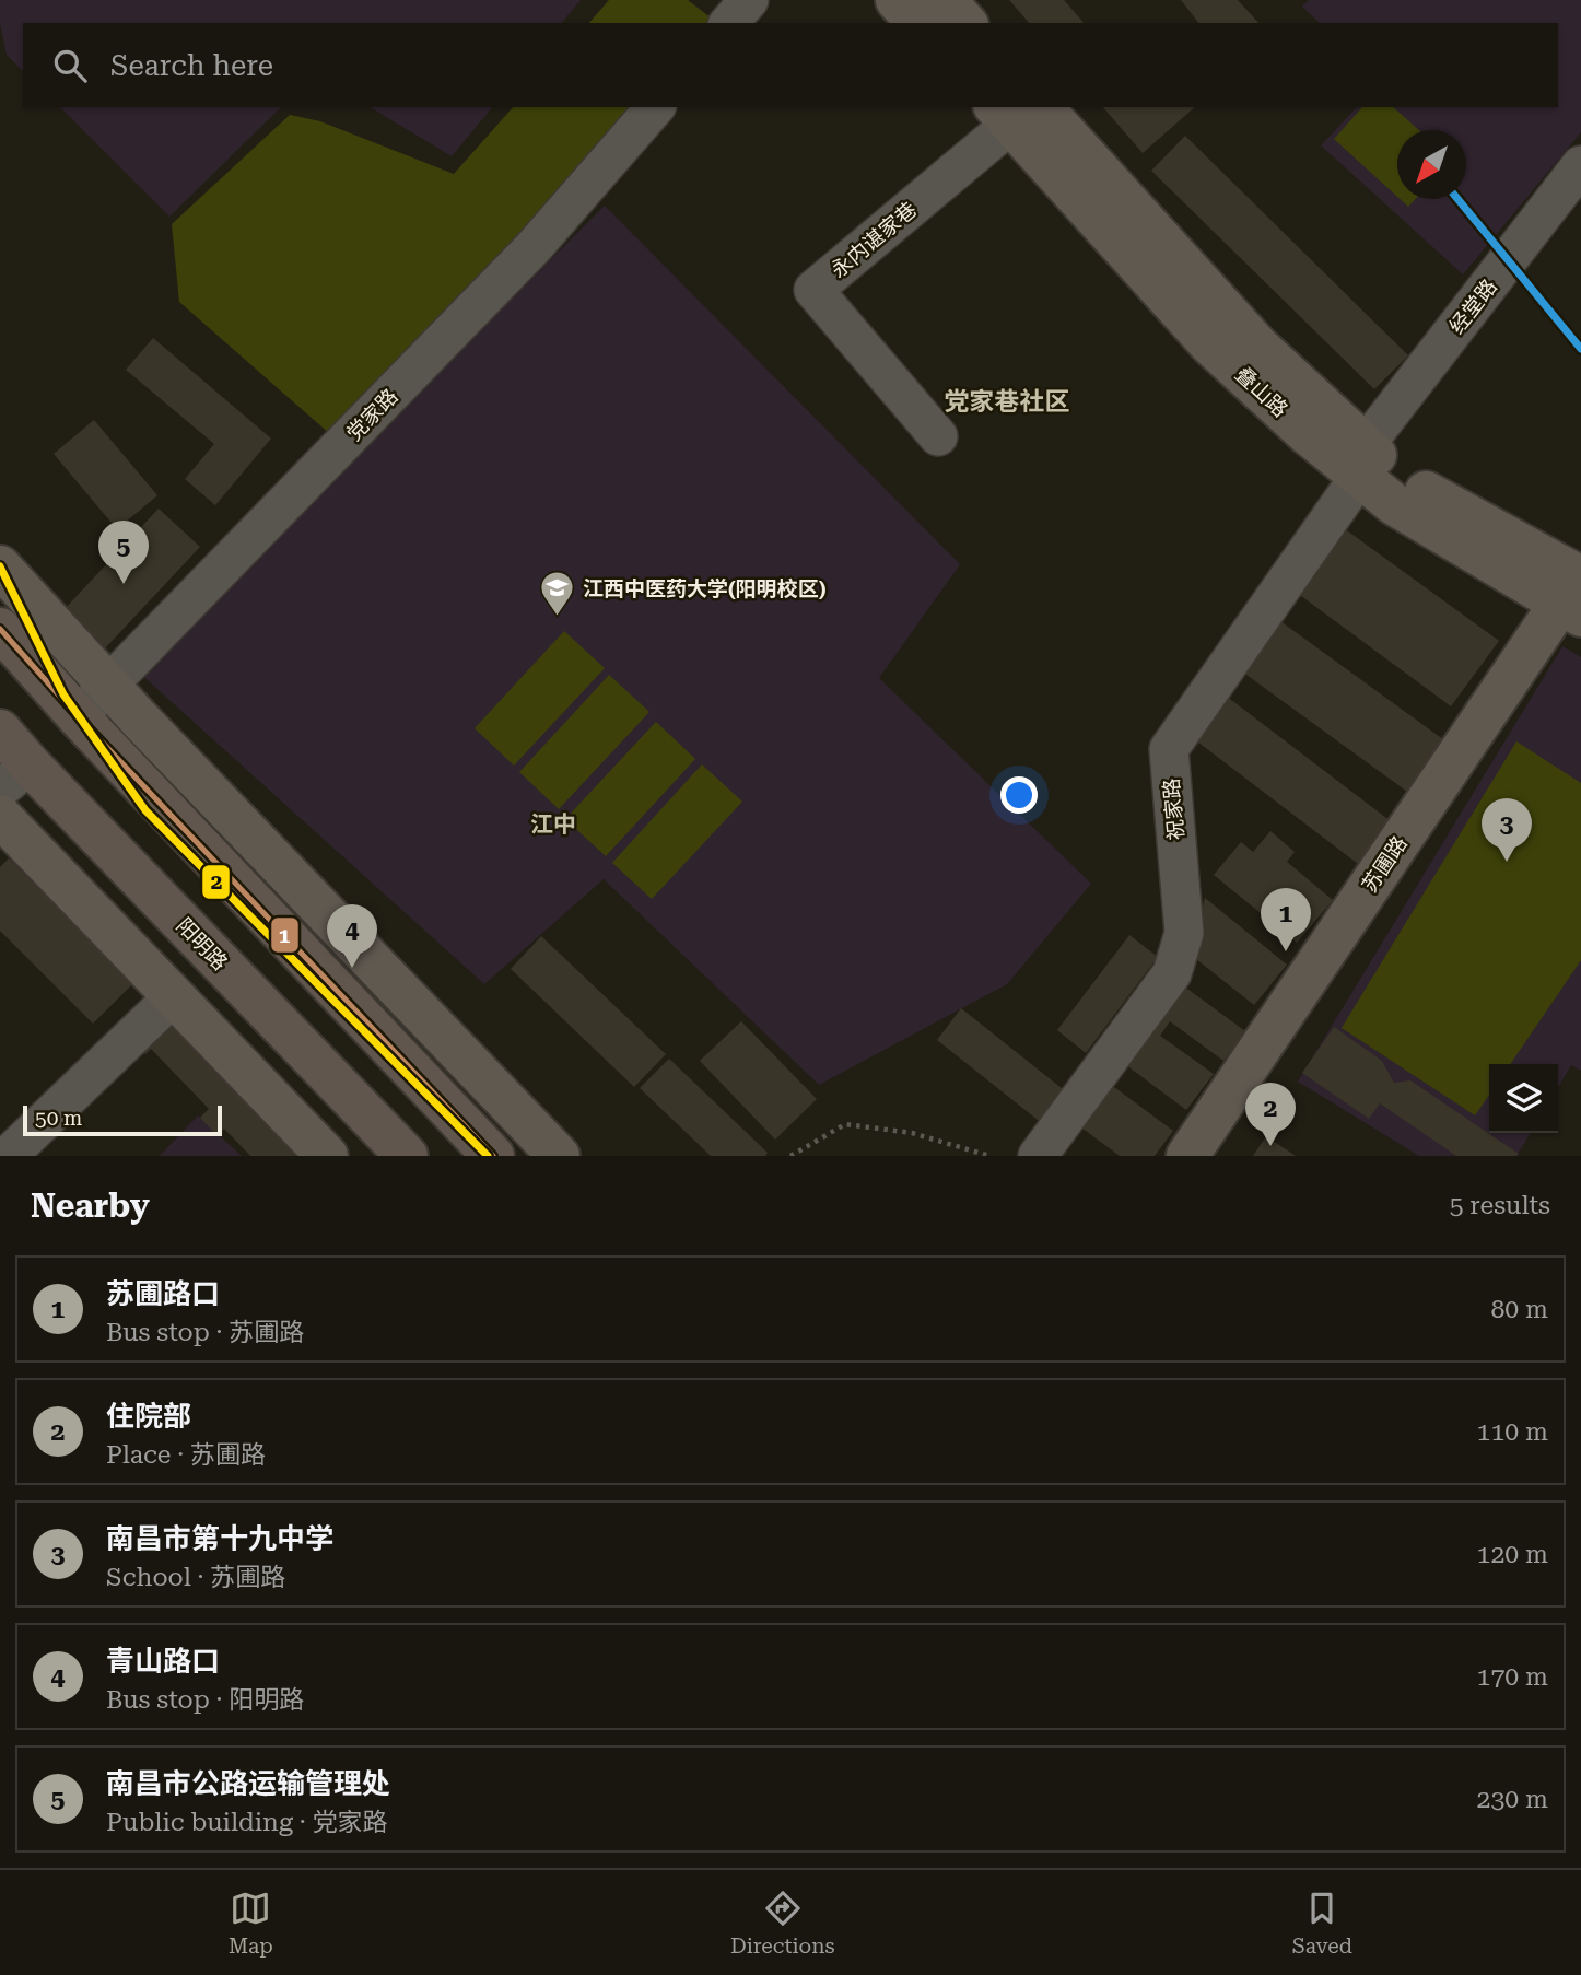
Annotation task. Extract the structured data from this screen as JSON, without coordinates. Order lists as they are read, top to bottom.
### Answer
{
  "streets": {
    "highway": ["阳明路"],
    "main road": ["叠山路", "苏圃路"],
    "street": [
      "永内谌家巷",
      "经堂路",
      "党家路",
      "祝家路"
    ]
  },
  "crossings": [
    ["永内谌家巷", "叠山路"],
    ["经堂路", "叠山路"],
    ["经堂路", "祝家路"],
    ["叠山路", "祝家路"],
    ["叠山路", "苏圃路"]
  ],
  "districts": ["党家巷社区", "江中"],
  "places": {
    "school or university": ["江西中医药大学(阳明校区)"]
  },
  "lines": ["transit line 3", "transit line 2", "transit line 1"],
  "scale_bar": "50 m",
  "north": "bottom left",
  "page": {
    "search": "Search here",
    "pins": [
      "5",
      "3",
      "1",
      "4",
      "2"
    ],
    "scale": "50 m",
    "heading": ["Nearby", "5 results"],
    "list": [
      {
        "mark": "1",
        "name": "苏圃路口",
        "note": "Bus stop · 苏圃路",
        "value": "80 m"
      },
      {
        "mark": "2",
        "name": "住院部",
        "note": "Place · 苏圃路",
        "value": "110 m"
      },
      {
        "mark": "3",
        "name": "南昌市第十九中学",
        "note": "School · 苏圃路",
        "value": "120 m"
      },
      {
        "mark": "4",
        "name": "青山路口",
        "note": "Bus stop · 阳明路",
        "value": "170 m"
      },
      {
        "mark": "5",
        "name": "南昌市公路运输管理处",
        "note": "Public building · 党家路",
        "value": "230 m"
      }
    ],
    "nav": ["Map", "Directions", "Saved"]
  }
}
